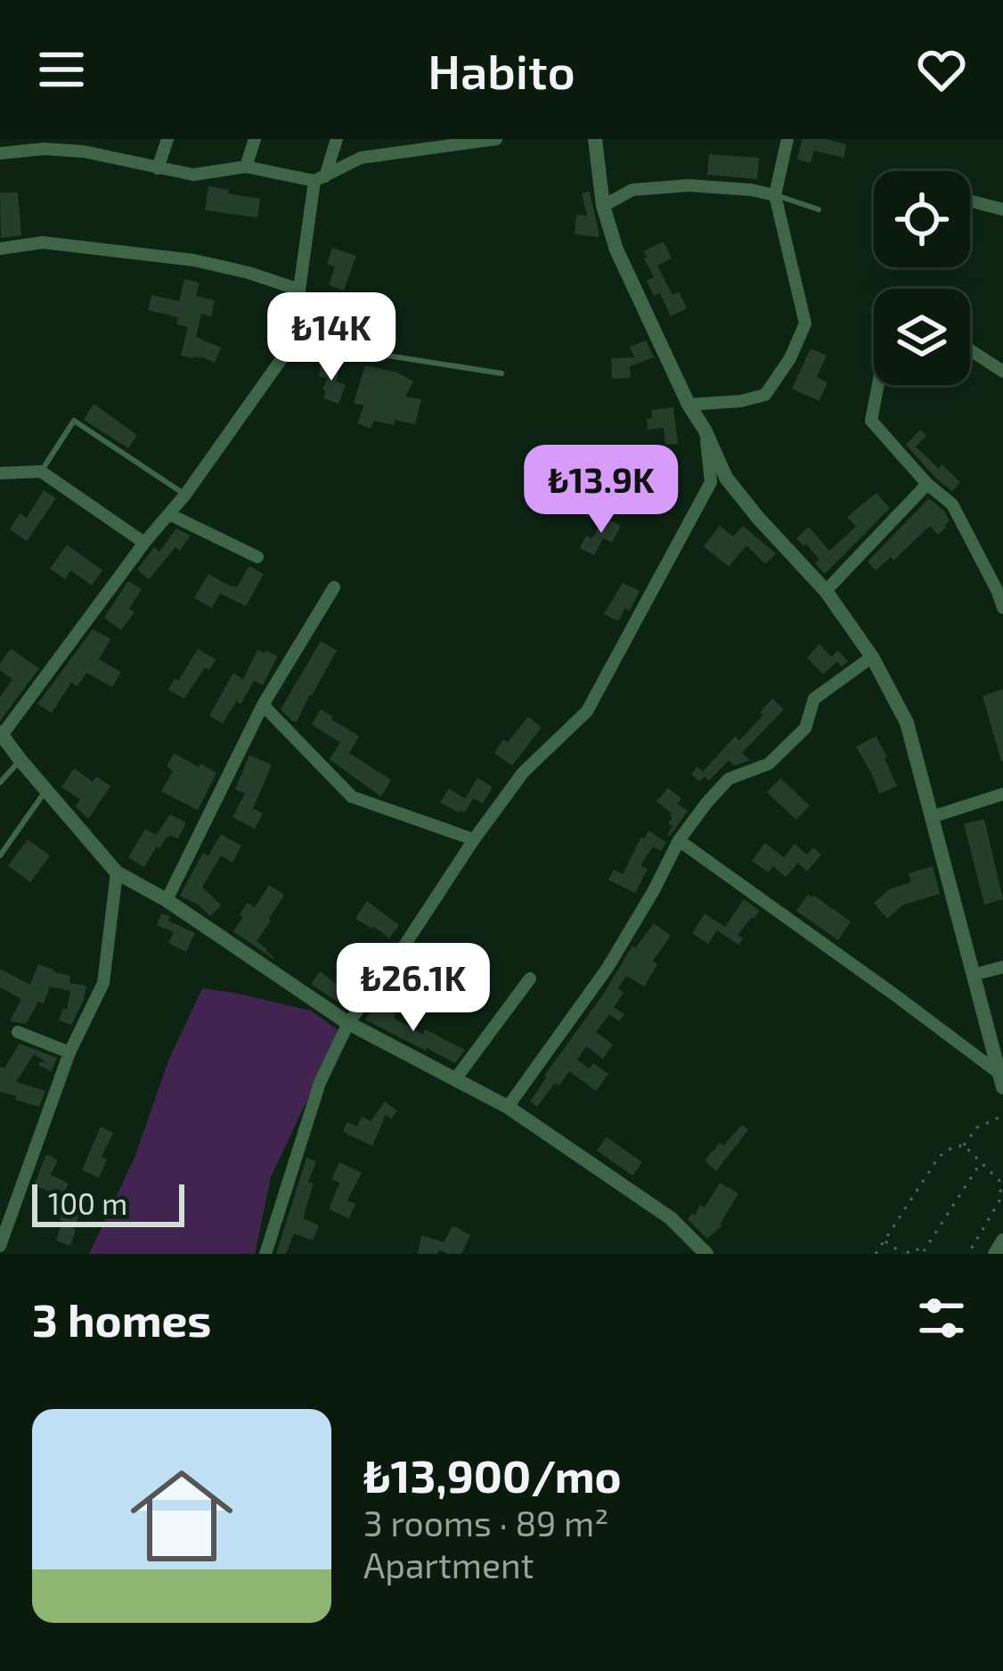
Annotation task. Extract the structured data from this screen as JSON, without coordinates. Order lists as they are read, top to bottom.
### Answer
{
  "scale_bar": "100 m",
  "page": {
    "header": "Habito",
    "price": ["₺14K", "₺13.9K", "₺26.1K"],
    "scale": "100 m",
    "heading": "3 homes",
    "list": [
      {
        "name": "₺13,900/mo",
        "note": "3 rooms · 89 m² · Apartment"
      }
    ]
  }
}
